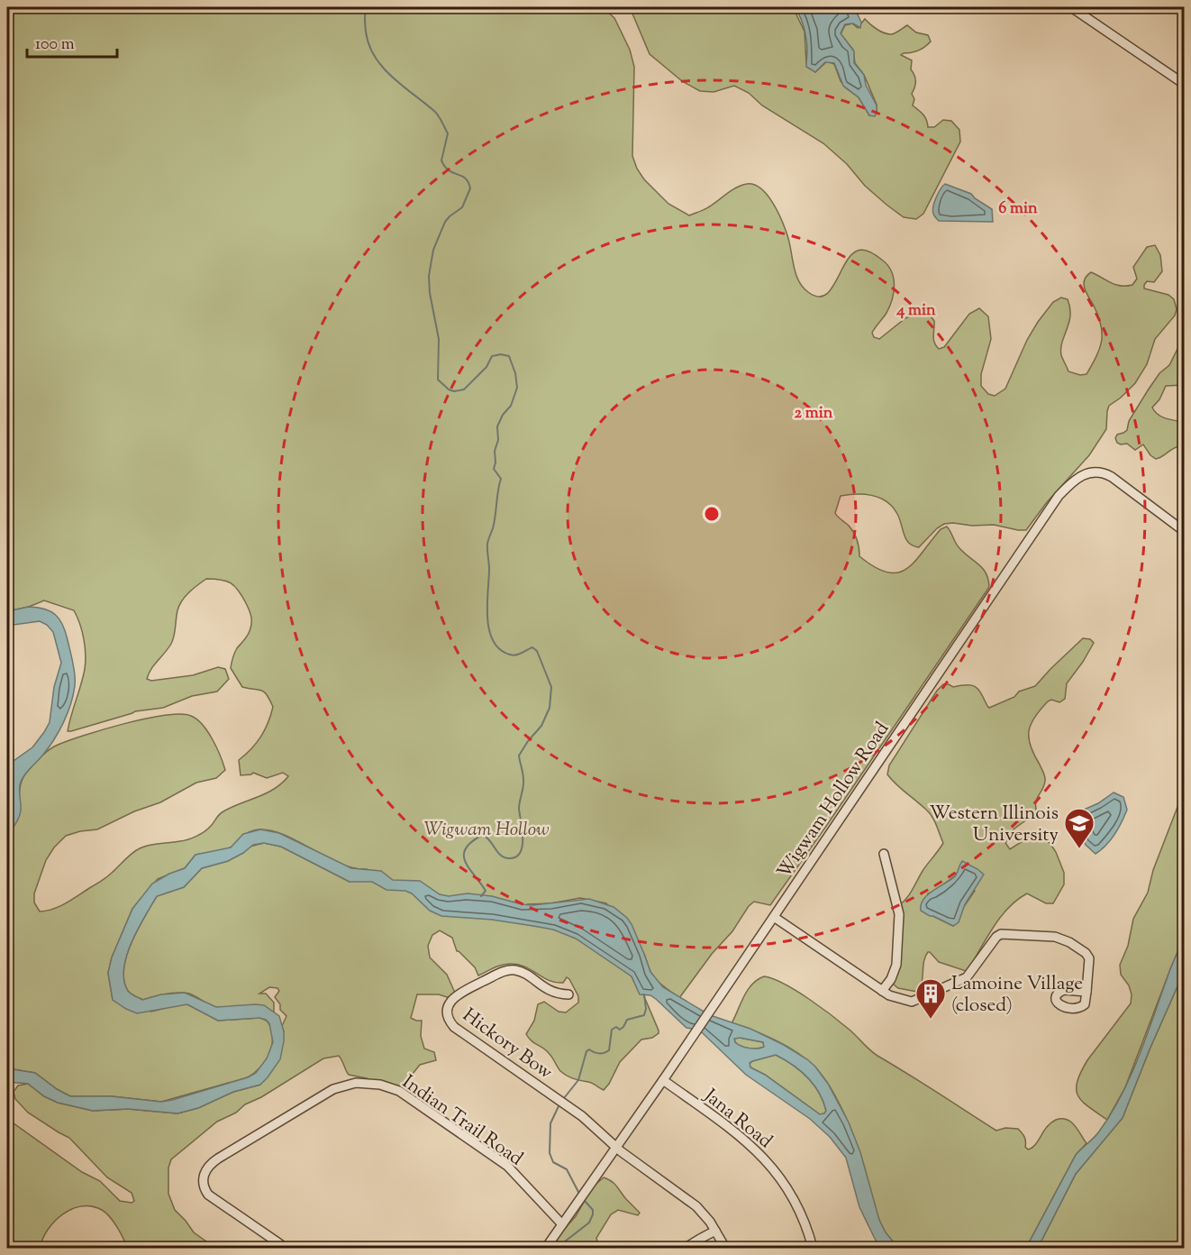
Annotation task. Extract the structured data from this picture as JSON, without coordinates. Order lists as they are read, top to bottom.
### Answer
{
  "streets": {
    "street": [
      "Wigwam Hollow Road",
      "Hickory Bow",
      "Jana Road",
      "Indian Trail Road"
    ]
  },
  "crossings": [
    ["Wigwam Hollow Road", "Hickory Bow"],
    ["Wigwam Hollow Road", "Jana Road"],
    ["Wigwam Hollow Road", "Indian Trail Road"]
  ],
  "parks": ["Wigwam Hollow"],
  "places": {
    "school or university": ["Western Illinois University"],
    "building": ["Lamoine Village (closed)"]
  },
  "scale_bar": "100 m",
  "rings": ["6 min", "4 min", "2 min"]
}
